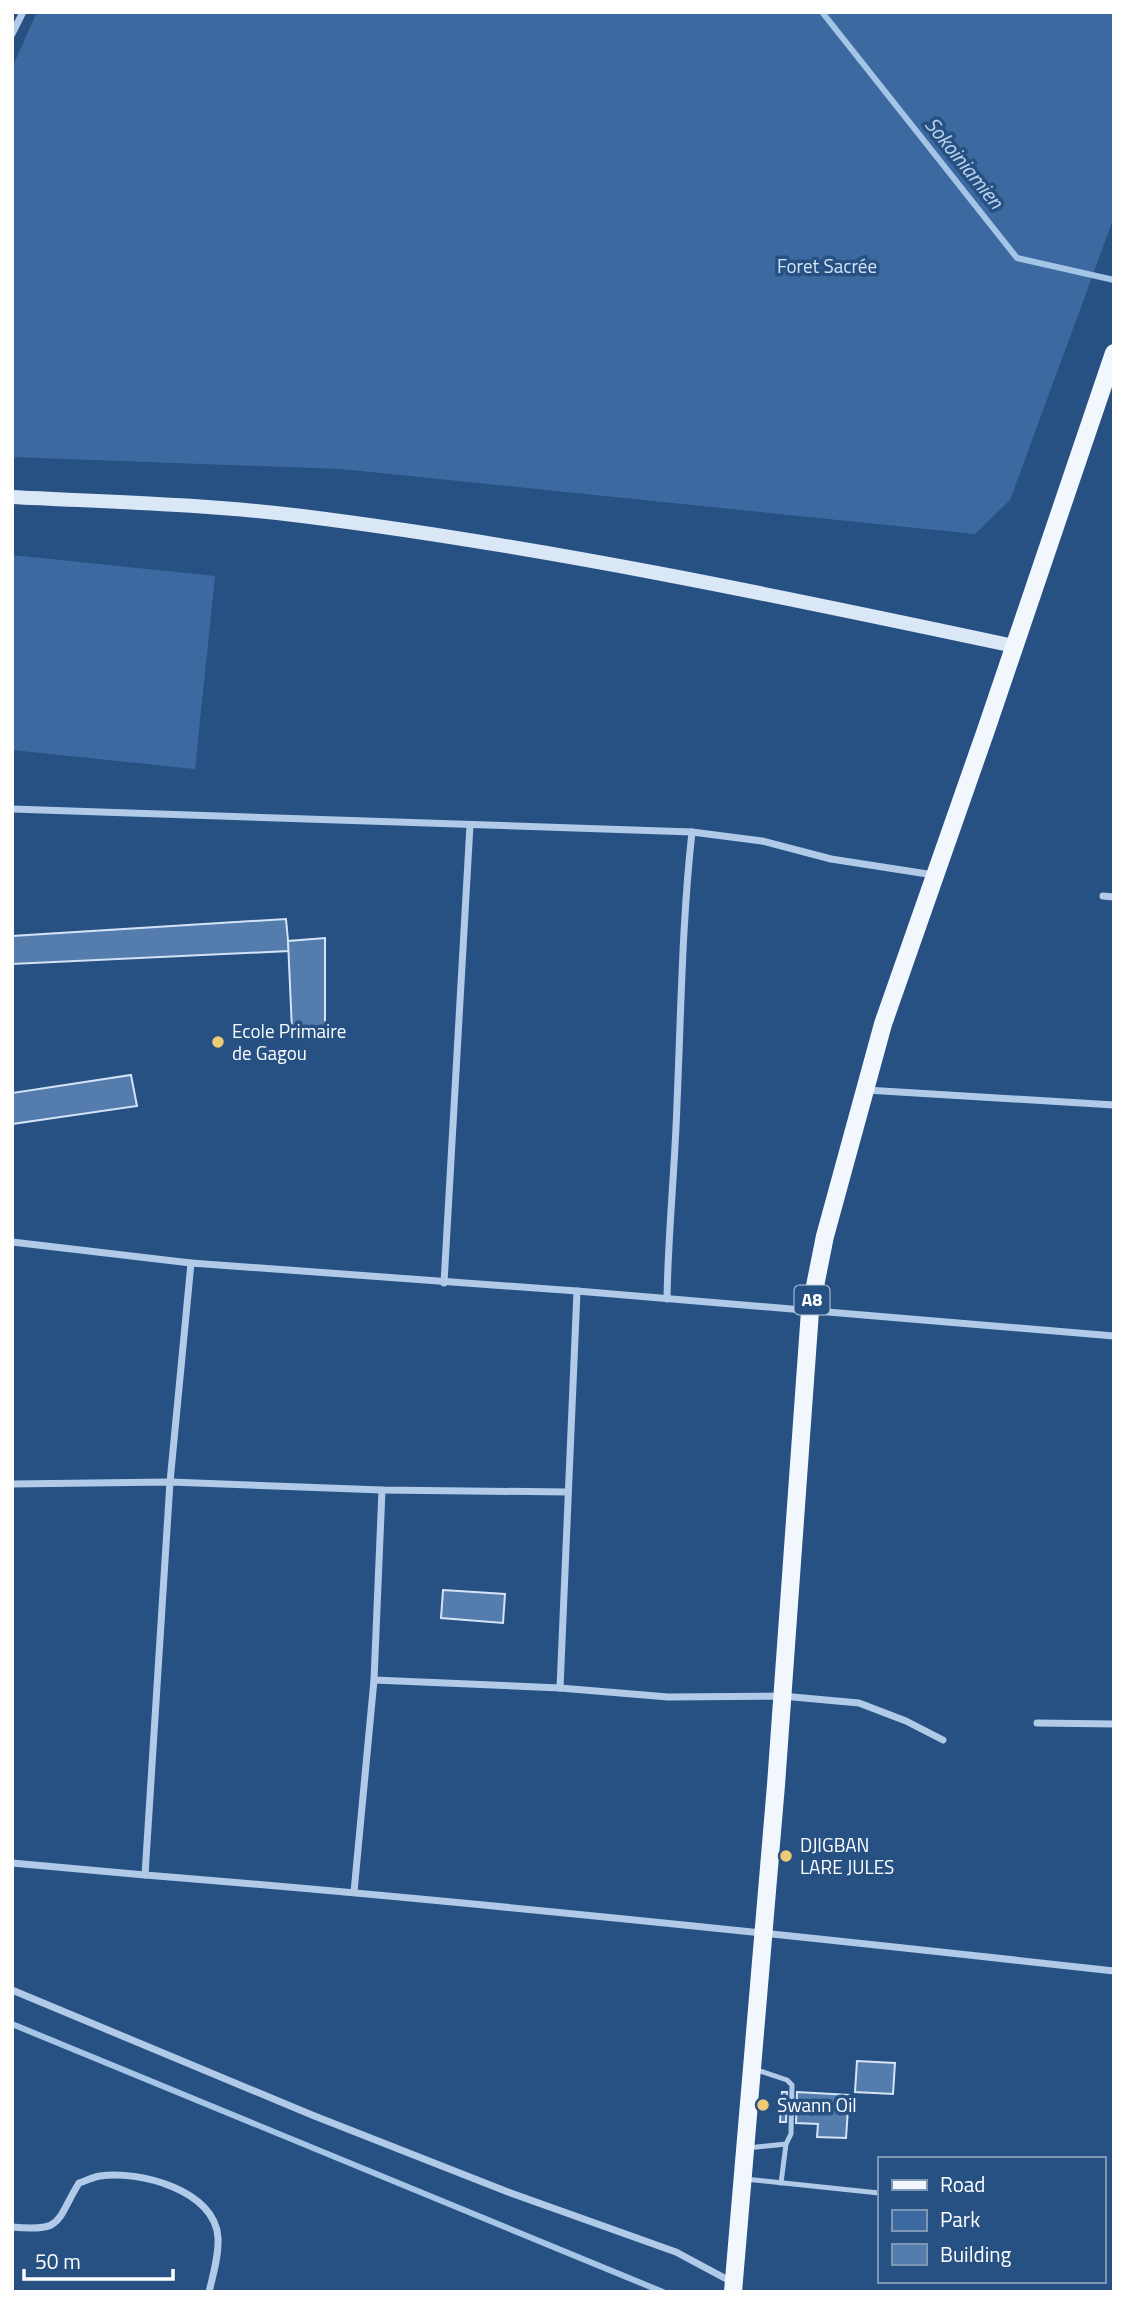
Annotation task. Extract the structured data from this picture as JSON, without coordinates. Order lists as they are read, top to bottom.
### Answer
{
  "streets": {
    "main road": ["A8"]
  },
  "water": ["Sokoiniamien"],
  "parks": ["Foret Sacrée"],
  "places": ["Ecole Primaire de Gagou", "DJIGBAN LARE JULES", "Swann Oil"],
  "legend": ["Road", "Park", "Building"],
  "scale_bar": "50 m"
}
